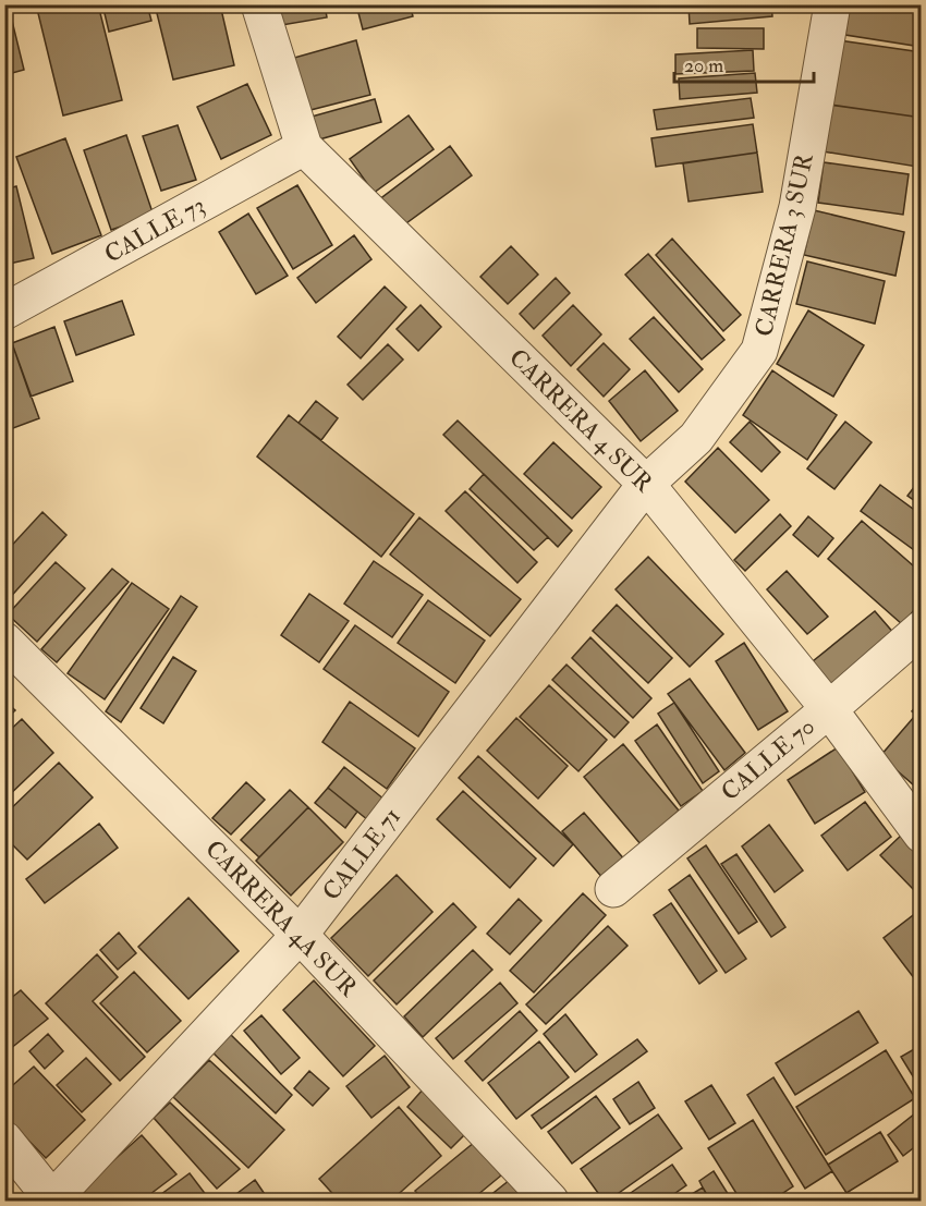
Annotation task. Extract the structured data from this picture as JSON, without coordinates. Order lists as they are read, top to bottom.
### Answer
{
  "streets": {
    "street": [
      "CALLE 73",
      "CARRERA 3 SUR",
      "CARRERA 4 SUR",
      "CALLE 70",
      "CALLE 71",
      "CARRERA 4A SUR"
    ]
  },
  "crossings": [
    ["CALLE 73", "CARRERA 4 SUR"],
    ["CARRERA 3 SUR", "CARRERA 4 SUR"],
    ["CARRERA 3 SUR", "CALLE 71"],
    ["CARRERA 4 SUR", "CALLE 70"],
    ["CARRERA 4 SUR", "CALLE 71"],
    ["CALLE 71", "CARRERA 4A SUR"]
  ],
  "scale_bar": "20 m"
}
